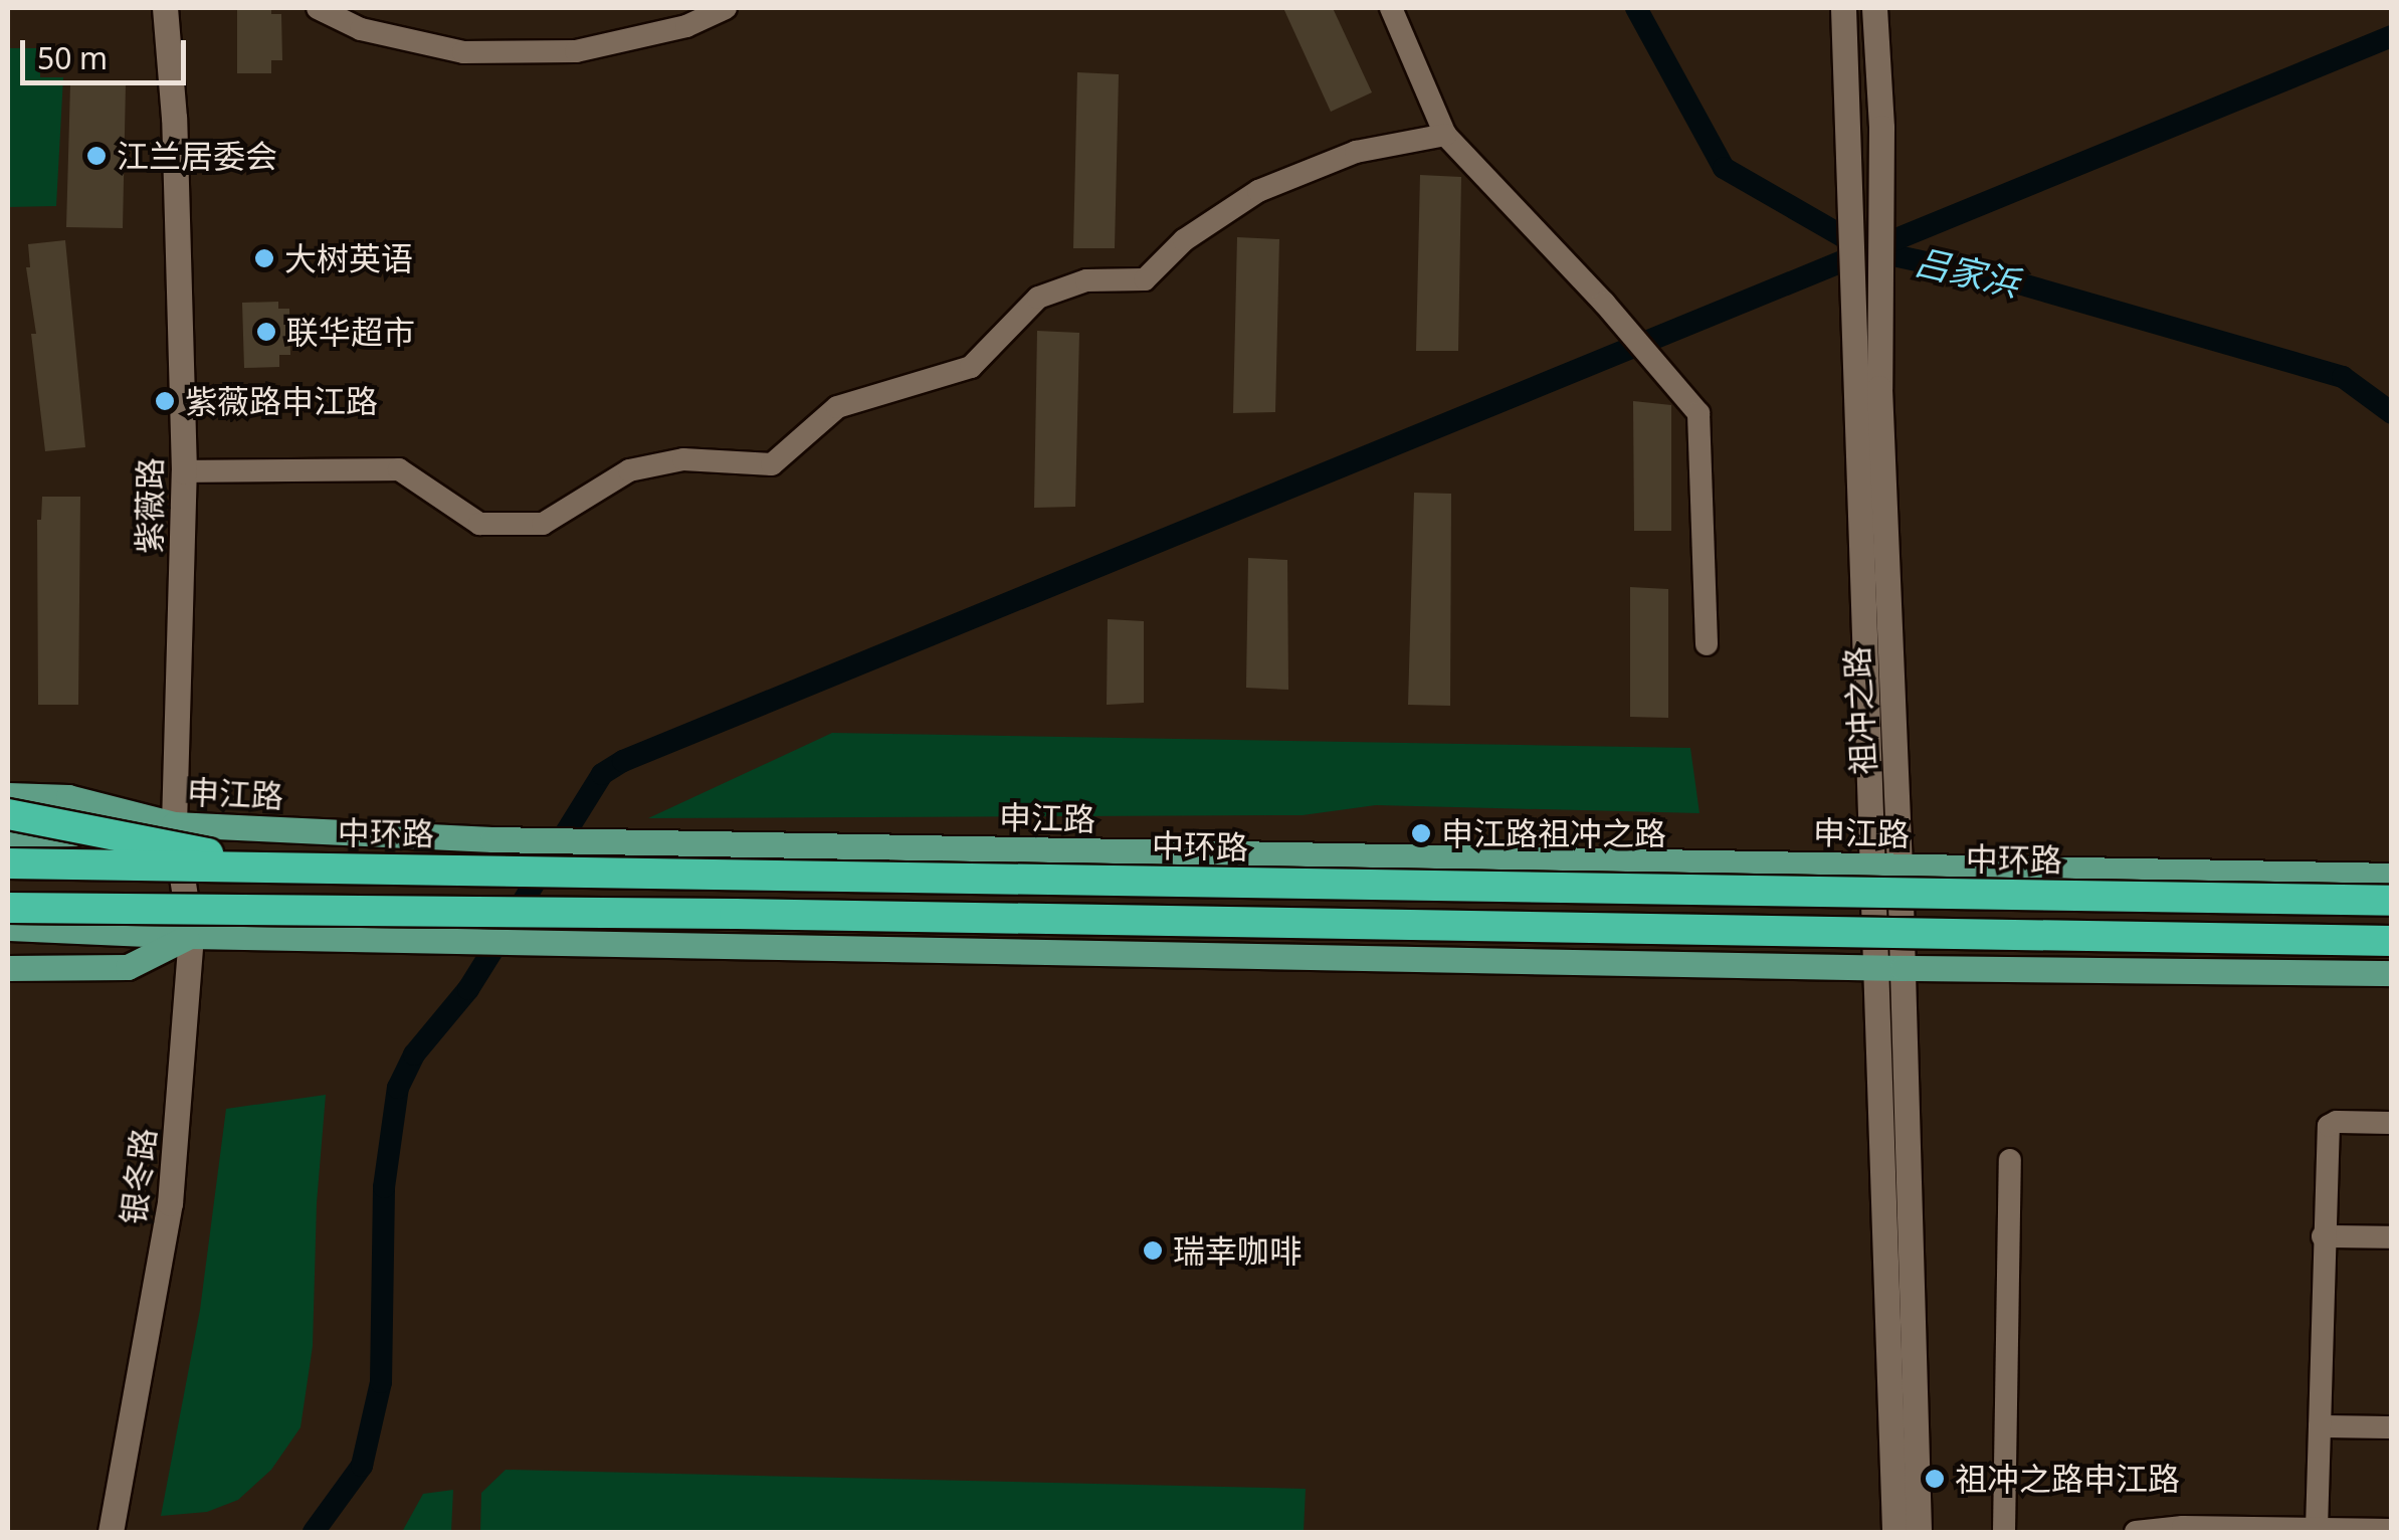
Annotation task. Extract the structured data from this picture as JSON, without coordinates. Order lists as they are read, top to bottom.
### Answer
{
  "streets": {
    "highway": ["中环路"],
    "main road": [
      "紫薇路",
      "祖冲之路",
      "申江路",
      "银冬路"
    ]
  },
  "crossings": [
    ["紫薇路", "申江路"],
    ["紫薇路", "银冬路"],
    ["祖冲之路", "申江路"],
    ["申江路", "银冬路"]
  ],
  "water": ["吕家浜"],
  "places": [
    "江兰居委会",
    "大树英语",
    "联华超市",
    "紫薇路申江路",
    "申江路祖冲之路",
    "瑞幸咖啡",
    "祖冲之路申江路"
  ],
  "scale_bar": "50 m"
}
